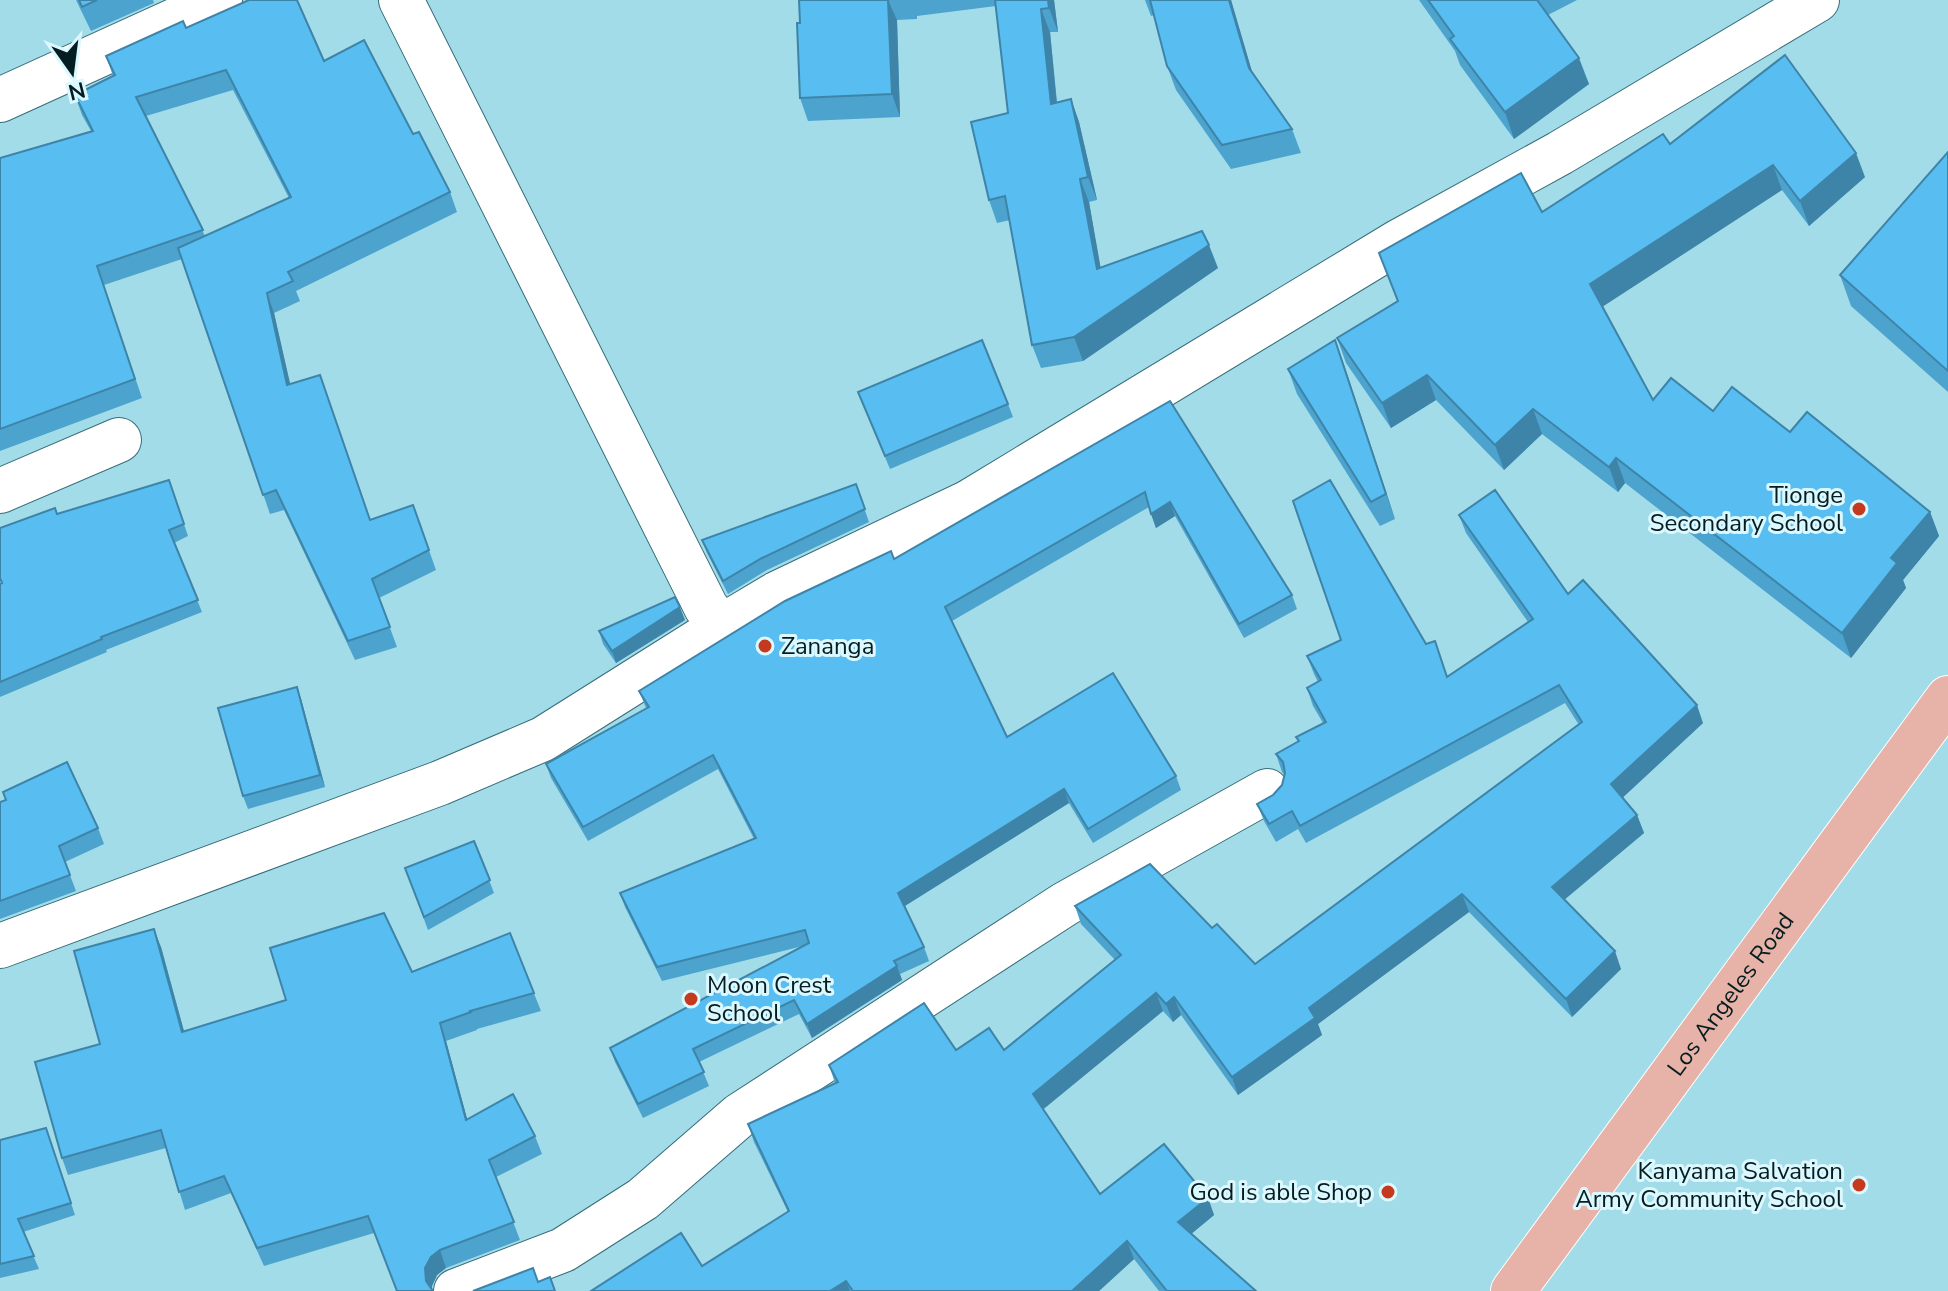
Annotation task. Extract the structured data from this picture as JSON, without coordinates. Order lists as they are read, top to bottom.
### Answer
{
  "streets": {
    "main road": ["Los Angeles Road"]
  },
  "places": [
    "Tionge Secondary School",
    "Zananga",
    "Moon Crest School",
    "Kanyama Salvation Army Community School",
    "God is able Shop"
  ],
  "north": "bottom"
}
